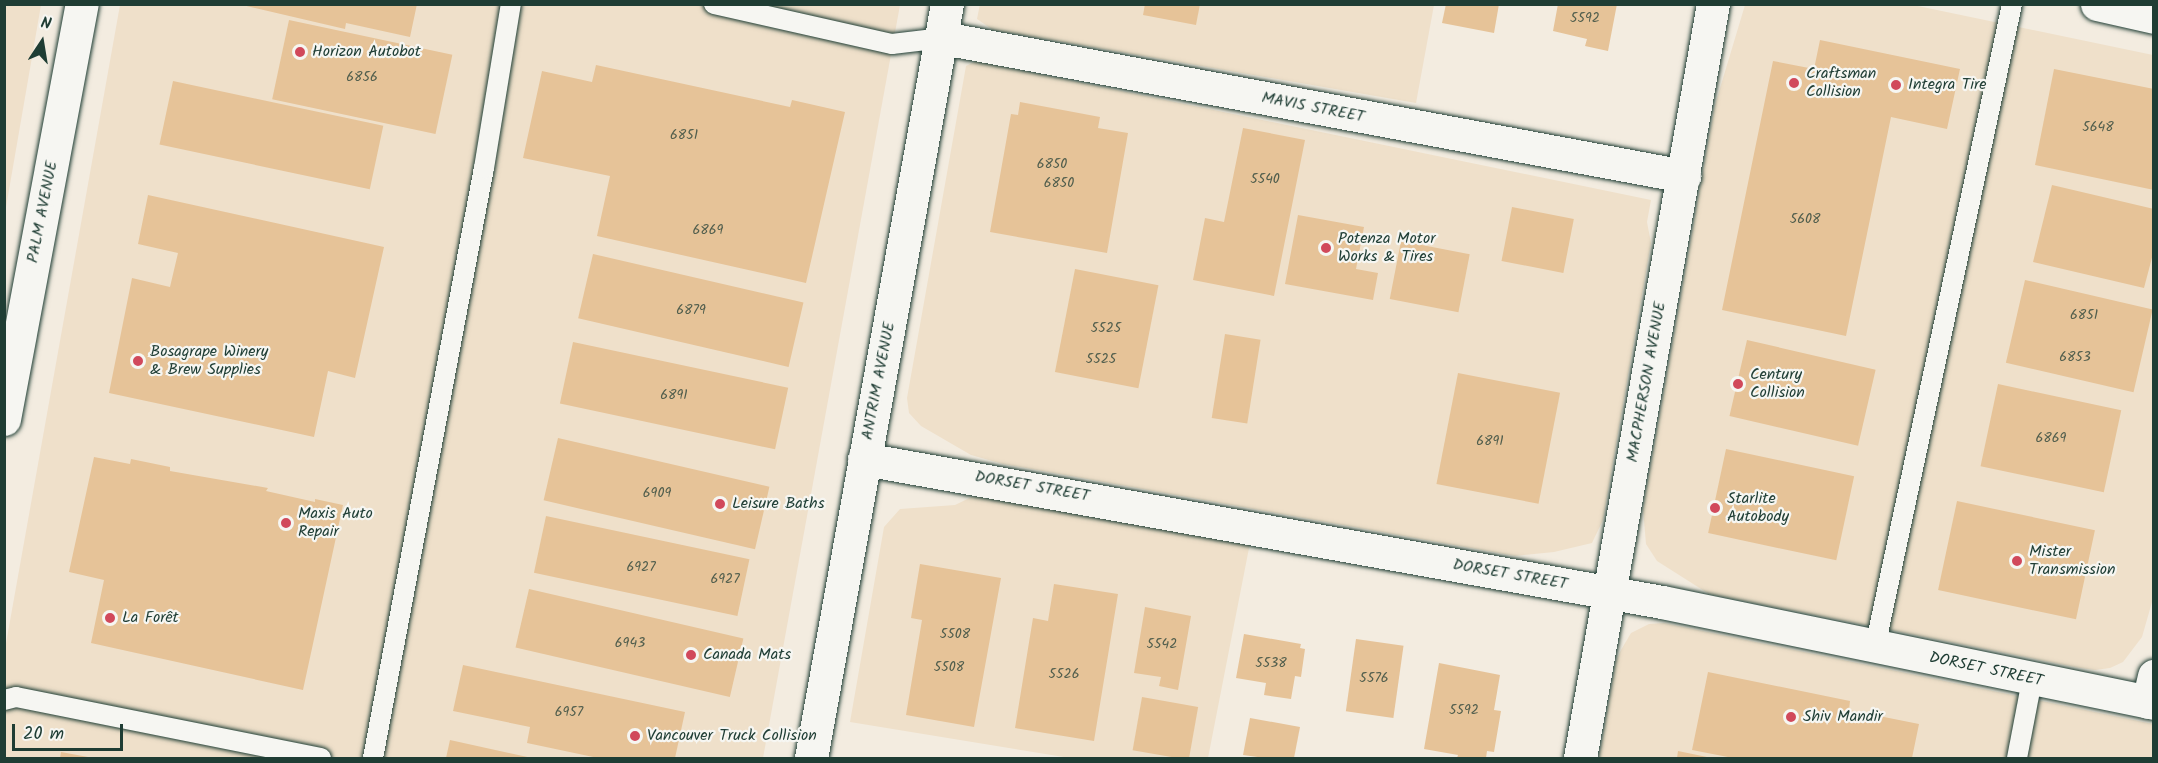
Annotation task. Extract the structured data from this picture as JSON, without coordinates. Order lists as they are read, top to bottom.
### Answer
{
  "streets": {
    "street": [
      "MAVIS STREET",
      "PALM AVENUE",
      "ANTRIM AVENUE",
      "MACPHERSON AVENUE",
      "DORSET STREET"
    ]
  },
  "crossings": [
    ["MAVIS STREET", "ANTRIM AVENUE"],
    ["MAVIS STREET", "MACPHERSON AVENUE"],
    ["ANTRIM AVENUE", "DORSET STREET"],
    ["MACPHERSON AVENUE", "DORSET STREET"]
  ],
  "places": [
    "Horizon Autobot",
    "Craftsman Collision",
    "Integra Tire",
    "Potenza Motor Works & Tires",
    "Bosagrape Winery & Brew Supplies",
    "Century Collision",
    "Leisure Baths",
    "Starlite Autobody",
    "Maxis Auto Repair",
    "Mister Transmission",
    "La Forêt",
    "Canada Mats",
    "Shiv Mandir",
    "Vancouver Truck Collision"
  ],
  "house_numbers": [
    "5592",
    "6856",
    "5648",
    "6851",
    "6850",
    "5540",
    "6850",
    "5608",
    "6869",
    "6879",
    "6851",
    "5525",
    "6853",
    "5525",
    "6891",
    "6869",
    "6891",
    "6909",
    "6927",
    "6927",
    "5508",
    "6943",
    "5542",
    "5538",
    "5508",
    "5526",
    "5576",
    "5592",
    "6957"
  ],
  "scale_bar": "20 m",
  "north": "top"
}
